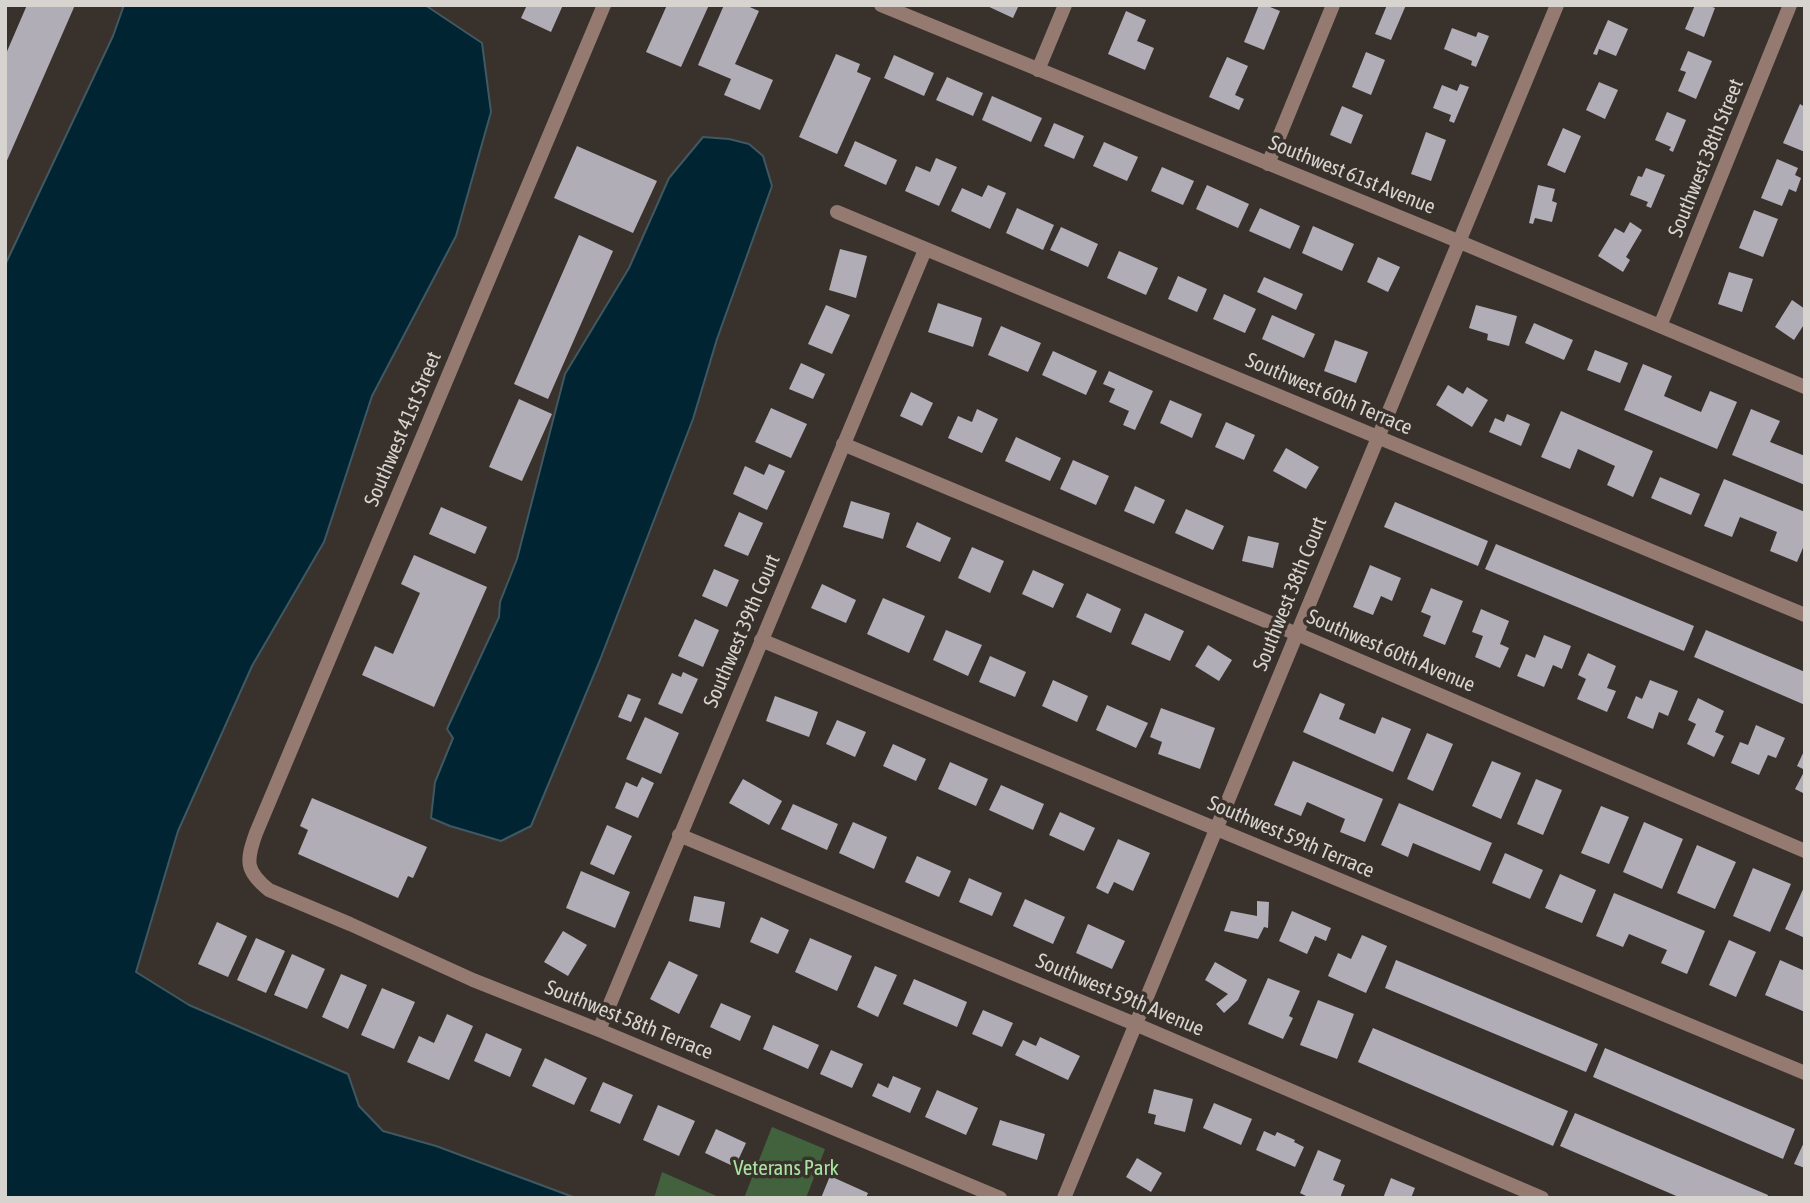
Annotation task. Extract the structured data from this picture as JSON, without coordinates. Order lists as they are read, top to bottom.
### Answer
{
  "streets": {
    "street": [
      "Southwest 38th Street",
      "Southwest 61st Avenue",
      "Southwest 60th Terrace",
      "Southwest 41st Street",
      "Southwest 38th Court",
      "Southwest 39th Court",
      "Southwest 60th Avenue",
      "Southwest 59th Terrace",
      "Southwest 59th Avenue",
      "Southwest 58th Terrace"
    ]
  },
  "crossings": [
    ["Southwest 38th Street", "Southwest 61st Avenue"],
    ["Southwest 61st Avenue", "Southwest 38th Court"],
    ["Southwest 60th Terrace", "Southwest 38th Court"],
    ["Southwest 60th Terrace", "Southwest 39th Court"],
    ["Southwest 41st Street", "Southwest 58th Terrace"],
    ["Southwest 38th Court", "Southwest 60th Avenue"],
    ["Southwest 38th Court", "Southwest 59th Terrace"],
    ["Southwest 38th Court", "Southwest 59th Avenue"],
    ["Southwest 39th Court", "Southwest 60th Avenue"],
    ["Southwest 39th Court", "Southwest 59th Terrace"],
    ["Southwest 39th Court", "Southwest 59th Avenue"],
    ["Southwest 39th Court", "Southwest 58th Terrace"]
  ],
  "parks": ["Veterans Park"]
}
